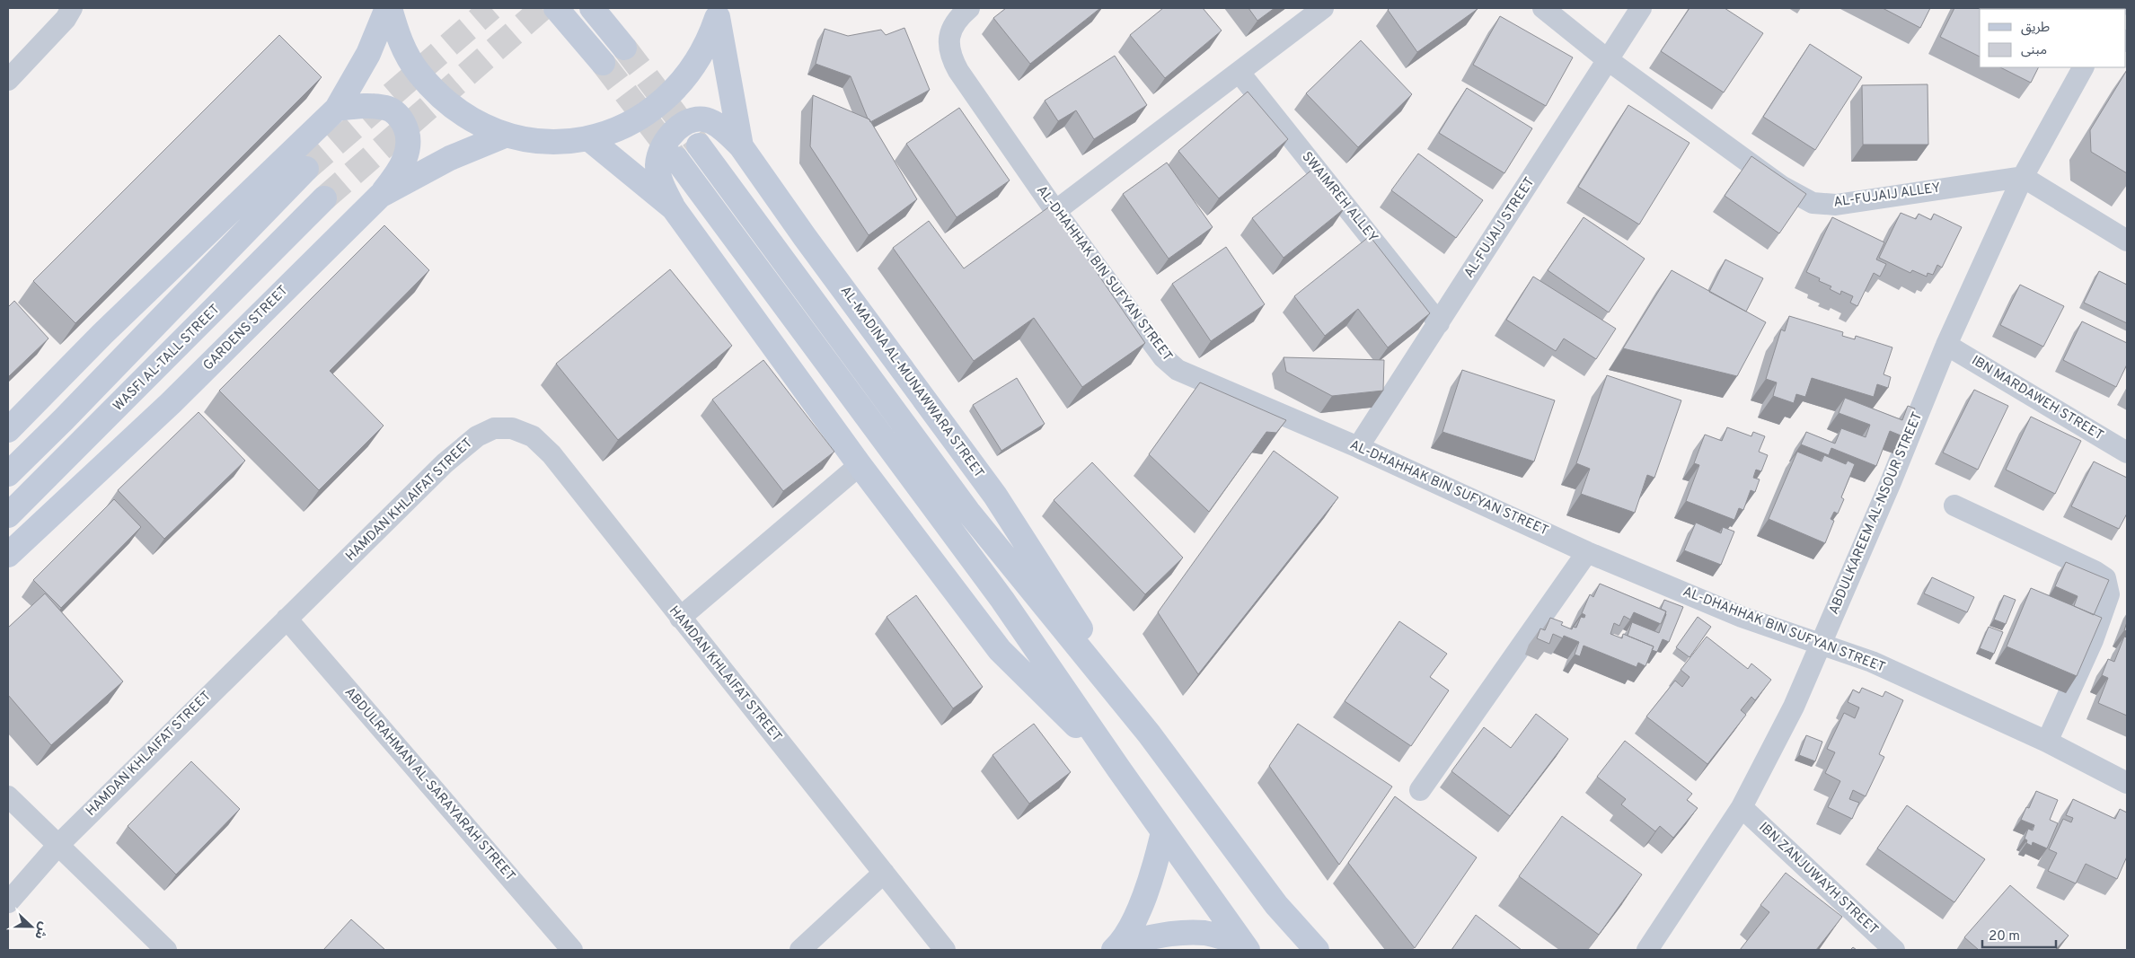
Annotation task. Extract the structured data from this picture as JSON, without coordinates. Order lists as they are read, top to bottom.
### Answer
{
  "streets": {
    "street": [
      "AL-FUJAIJ ALLEY",
      "SWAIMREH ALLEY",
      "AL-FUJAIJ STREET",
      "AL-DHAHHAK BIN SUFYAN STREET",
      "GARDENS STREET",
      "WASFI AL-TALL STREET",
      "AL-MADINA AL-MUNAWWARA STREET",
      "IBN MARDAWEH STREET",
      "HAMDAN KHLAIFAT STREET",
      "ABDULKAREEM AL-NSOUR STREET",
      "ABDULRAHMAN AL-SARAYARAH STREET",
      "IBN ZANJUWAYH STREET"
    ]
  },
  "crossings": [
    ["AL-FUJAIJ ALLEY", "AL-FUJAIJ STREET"],
    ["AL-FUJAIJ ALLEY", "ABDULKAREEM AL-NSOUR STREET"],
    ["SWAIMREH ALLEY", "AL-FUJAIJ STREET"],
    ["AL-FUJAIJ STREET", "AL-DHAHHAK BIN SUFYAN STREET"],
    ["AL-DHAHHAK BIN SUFYAN STREET", "ABDULKAREEM AL-NSOUR STREET"],
    ["IBN MARDAWEH STREET", "ABDULKAREEM AL-NSOUR STREET"],
    ["HAMDAN KHLAIFAT STREET", "ABDULRAHMAN AL-SARAYARAH STREET"],
    ["ABDULKAREEM AL-NSOUR STREET", "IBN ZANJUWAYH STREET"]
  ],
  "legend": ["طريق", "مبنى"],
  "scale_bar": "20 m",
  "north": "right"
}
